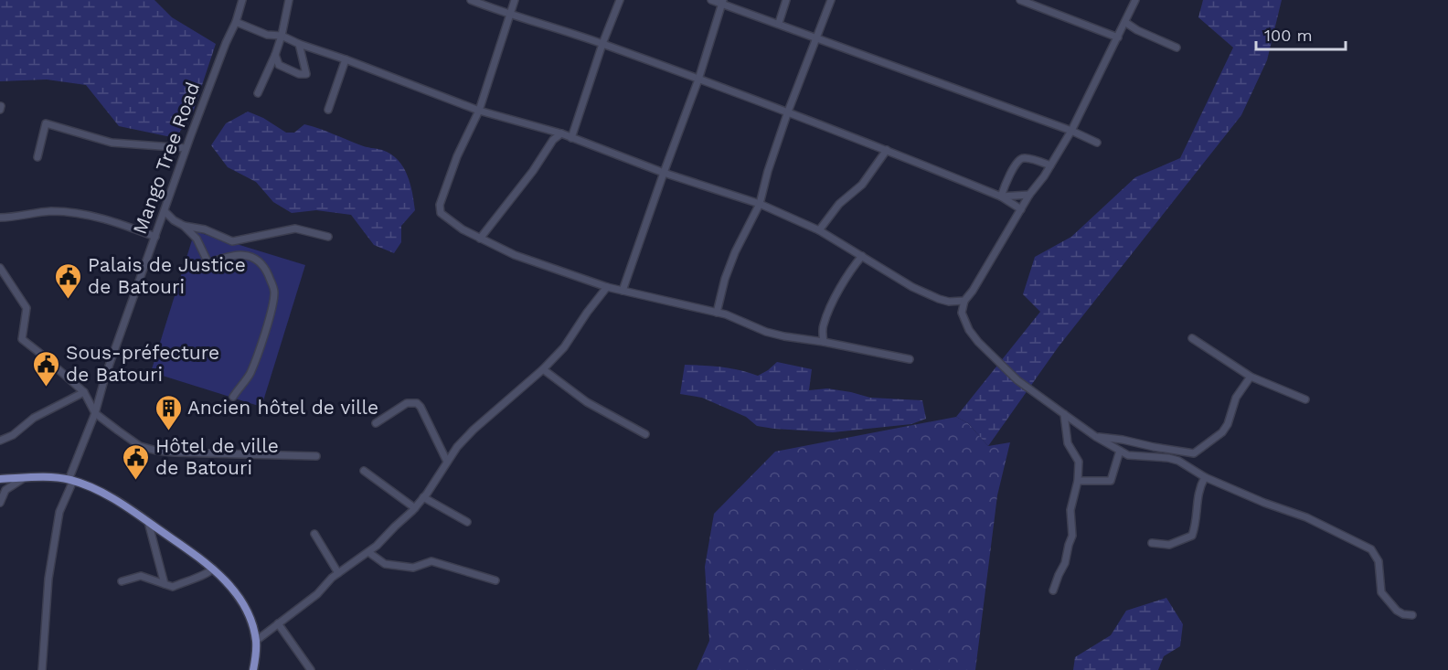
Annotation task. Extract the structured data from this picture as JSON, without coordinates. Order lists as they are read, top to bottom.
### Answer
{
  "streets": {
    "street": ["Mango Tree Road"]
  },
  "places": {
    "public building": ["Palais de Justice de Batouri", "Sous-préfecture de Batouri", "Hôtel de ville de Batouri"],
    "building": ["Ancien hôtel de ville"]
  },
  "scale_bar": "100 m"
}
